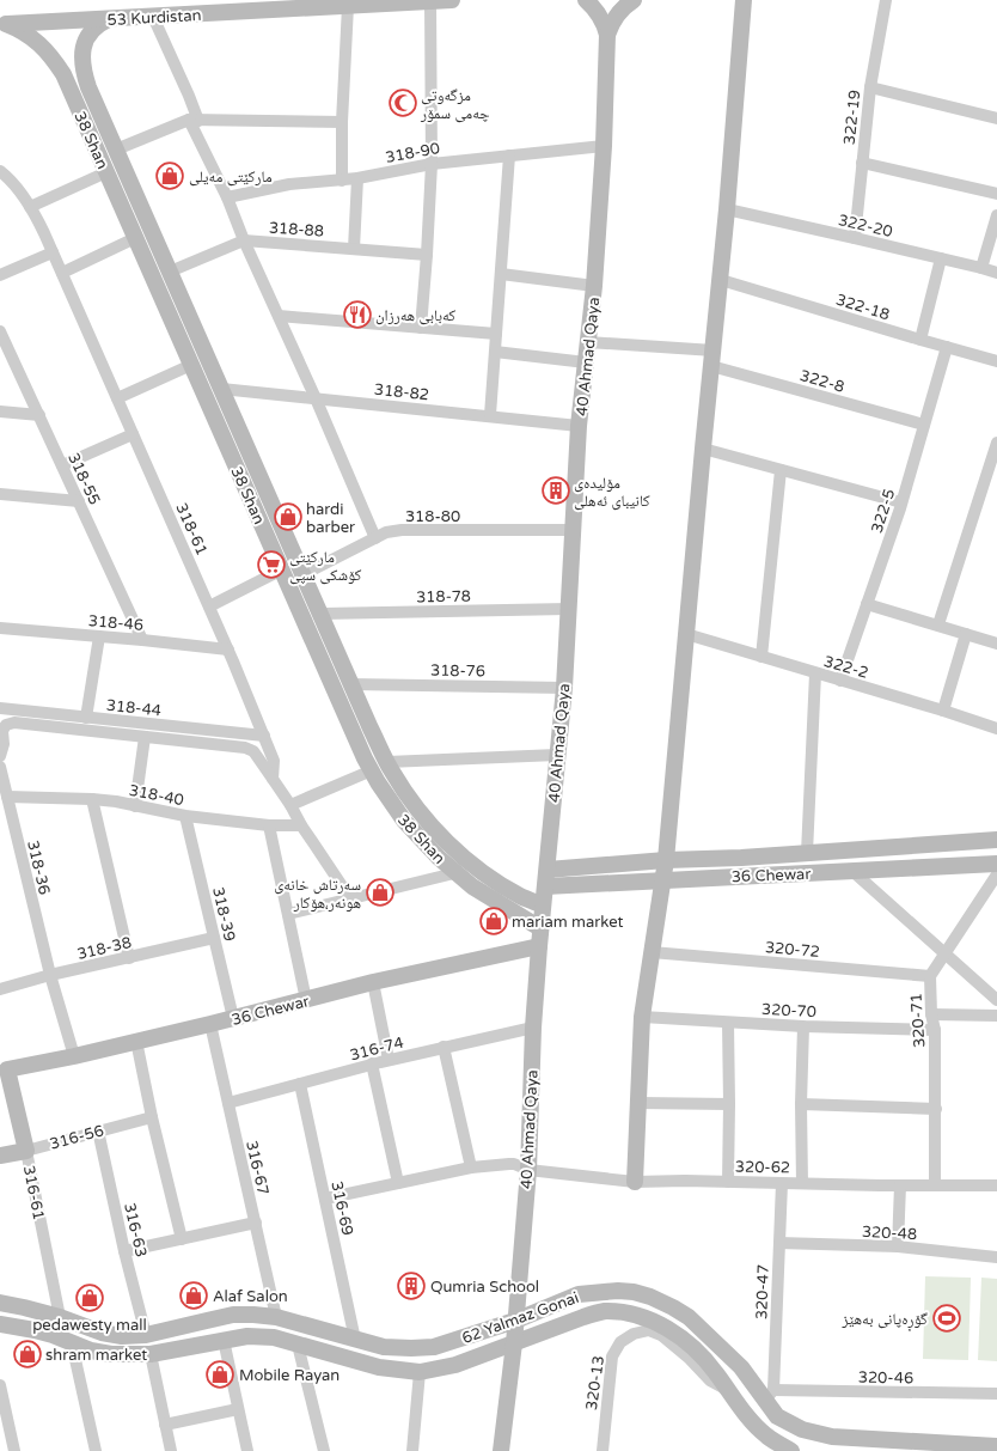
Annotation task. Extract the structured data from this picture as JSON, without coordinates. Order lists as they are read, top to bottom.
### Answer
{
  "streets": {
    "street": [
      "53 Kurdistan",
      "322-19",
      "38 Shan",
      "318-90",
      "322-20",
      "318-88",
      "322-18",
      "40 Ahmad Qaya",
      "322-8",
      "318-82",
      "318-55",
      "322-5",
      "318-80",
      "318-61",
      "318-78",
      "318-46",
      "322-2",
      "318-76",
      "318-44",
      "318-40",
      "318-36",
      "36 Chewar",
      "318-39",
      "318-38",
      "320-72",
      "320-70",
      "320-71",
      "316-74",
      "316-56",
      "320-62",
      "316-67",
      "316-61",
      "316-69",
      "316-63",
      "320-48",
      "320-47",
      "62 Yalmaz Gonai",
      "320-46",
      "320-13"
    ]
  },
  "crossings": [
    ["53 Kurdistan", "38 Shan"],
    ["322-19", "322-20"],
    ["38 Shan", "318-88"],
    ["38 Shan", "40 Ahmad Qaya"],
    ["38 Shan", "318-82"],
    ["38 Shan", "318-80"],
    ["38 Shan", "318-78"],
    ["38 Shan", "318-76"],
    ["318-90", "40 Ahmad Qaya"],
    ["322-18", "322-5"],
    ["40 Ahmad Qaya", "322-8"],
    ["40 Ahmad Qaya", "318-82"],
    ["40 Ahmad Qaya", "318-80"],
    ["40 Ahmad Qaya", "318-78"],
    ["40 Ahmad Qaya", "318-76"],
    ["40 Ahmad Qaya", "36 Chewar"],
    ["40 Ahmad Qaya", "316-74"],
    ["40 Ahmad Qaya", "320-62"],
    ["40 Ahmad Qaya", "62 Yalmaz Gonai"],
    ["322-8", "322-5"],
    ["318-55", "318-46"],
    ["322-5", "322-2"],
    ["318-61", "318-46"],
    ["318-61", "318-44"],
    ["318-40", "318-36"],
    ["318-40", "318-39"],
    ["318-36", "36 Chewar"],
    ["318-36", "318-38"],
    ["36 Chewar", "318-39"],
    ["36 Chewar", "316-67"],
    ["36 Chewar", "316-61"],
    ["318-39", "318-38"],
    ["320-72", "320-71"],
    ["320-70", "320-71"],
    ["320-71", "320-62"],
    ["316-74", "316-67"],
    ["316-74", "316-69"],
    ["316-56", "316-61"],
    ["316-56", "316-63"],
    ["320-62", "316-69"],
    ["320-62", "320-47"],
    ["316-67", "62 Yalmaz Gonai"],
    ["316-61", "62 Yalmaz Gonai"],
    ["316-69", "62 Yalmaz Gonai"],
    ["316-63", "62 Yalmaz Gonai"],
    ["320-48", "320-47"],
    ["320-47", "62 Yalmaz Gonai"],
    ["320-47", "320-46"],
    ["62 Yalmaz Gonai", "320-46"],
    ["62 Yalmaz Gonai", "320-13"]
  ],
  "places": {
    "mosque": ["مزگەوتی چەمی سمۆر"],
    "shop": [
      "مارکێتی مەیلی",
      "hardi barber",
      "سەرتاش خانەی ھونەر،ھۆکار",
      "mariam market",
      "Alaf Salon",
      "pedawesty mall",
      "shram market",
      "Mobile Rayan"
    ],
    "restaurant": ["کەبابی هەرزان"],
    "building": ["مۆلیدەی کانیبای ئەهلی", "Qumria School"],
    "supermarket": ["مارکێتی کۆشکی سپی"],
    "sports": ["گۆڕەپانی بەهێز"]
  }
}
